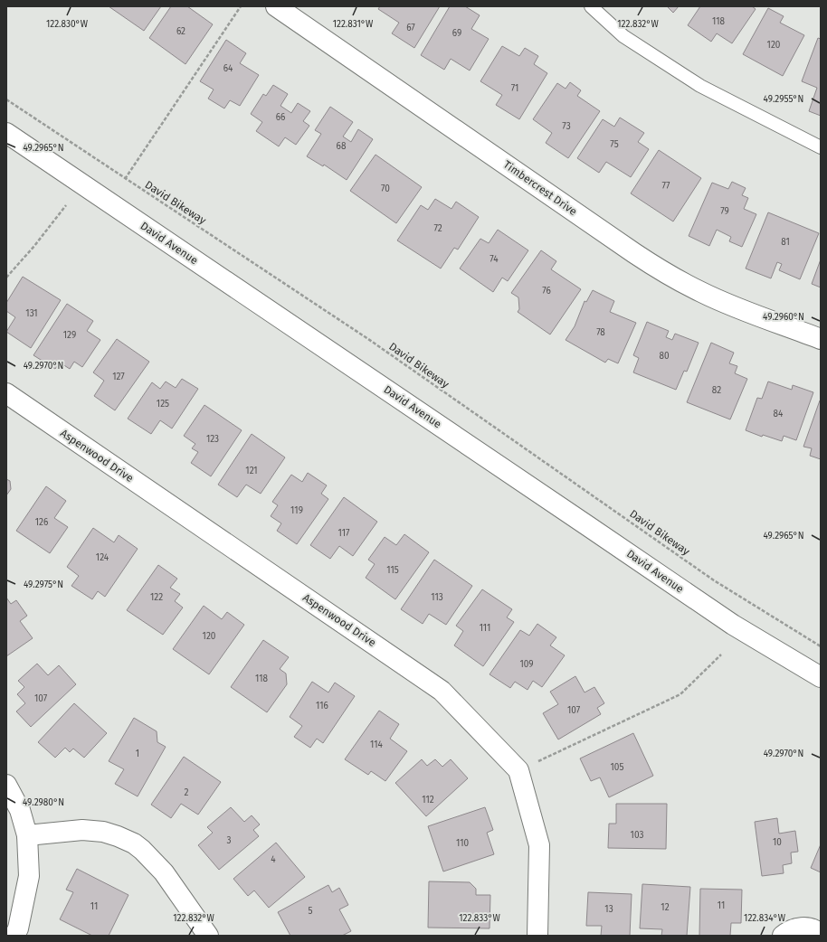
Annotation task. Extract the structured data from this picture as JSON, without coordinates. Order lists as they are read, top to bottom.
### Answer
{
  "streets": {
    "street": ["Timbercrest Drive", "David Avenue", "Aspenwood Drive"],
    "path": ["David Bikeway"]
  },
  "house_numbers": [
    "118",
    "67",
    "62",
    "69",
    "120",
    "64",
    "71",
    "66",
    "73",
    "75",
    "68",
    "77",
    "70",
    "79",
    "72",
    "81",
    "74",
    "76",
    "131",
    "78",
    "129",
    "80",
    "127",
    "82",
    "125",
    "84",
    "123",
    "121",
    "119",
    "126",
    "117",
    "124",
    "115",
    "122",
    "113",
    "111",
    "120",
    "109",
    "118",
    "107",
    "116",
    "107",
    "114",
    "1",
    "105",
    "2",
    "112",
    "103",
    "3",
    "10",
    "110",
    "4",
    "11",
    "11",
    "12",
    "13",
    "5"
  ],
  "coordinates": [
    "122.830°W",
    "122.831°W",
    "122.832°W",
    "49.2955°N",
    "49.2965°N",
    "49.2960°N",
    "49.2970°N",
    "49.2975°N",
    "49.2980°N",
    "122.833°W",
    "122.834°W"
  ]
}
